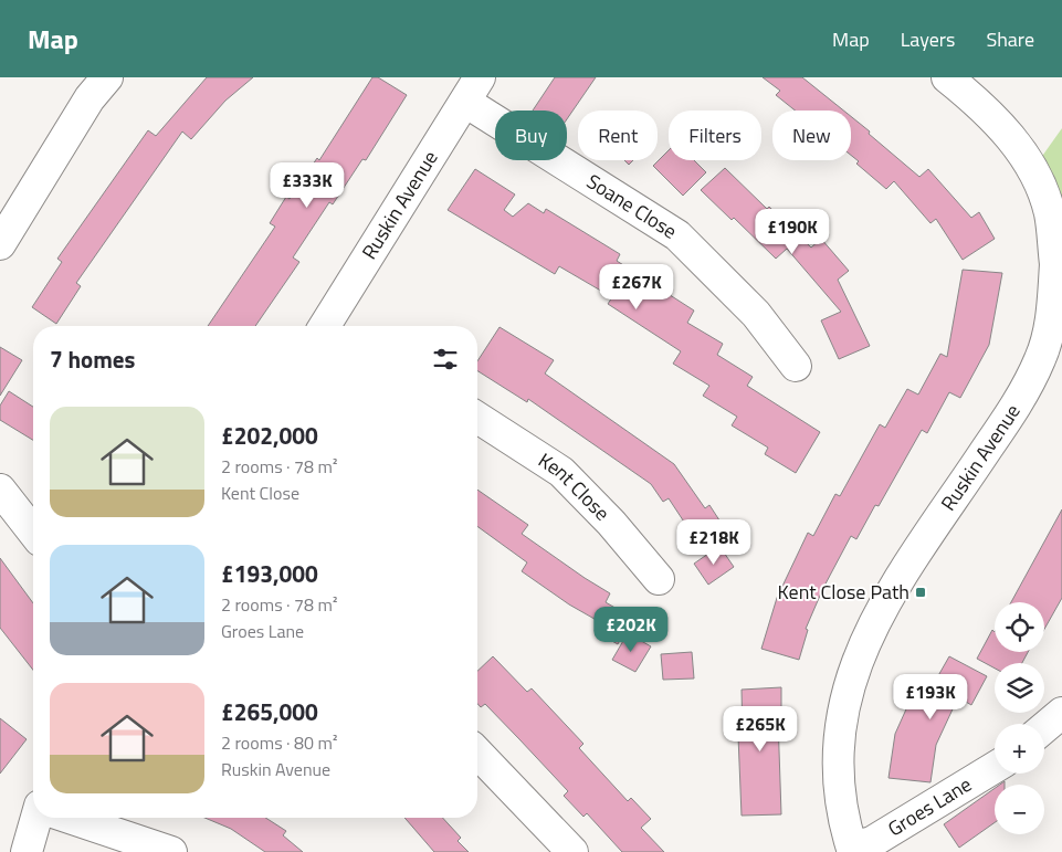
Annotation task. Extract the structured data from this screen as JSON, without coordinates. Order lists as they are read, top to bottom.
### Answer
{
  "streets": {
    "street": [
      "Ruskin Avenue",
      "Soane Close",
      "Kent Close",
      "Groes Lane"
    ]
  },
  "crossings": [
    ["Ruskin Avenue", "Soane Close"],
    ["Ruskin Avenue", "Groes Lane"]
  ],
  "places": {
    "transit": ["Kent Close Path"]
  },
  "page": {
    "header": "Map",
    "nav": ["Map", "Layers", "Share"],
    "chip": [
      "Buy",
      "Rent",
      "Filters",
      "New"
    ],
    "price": [
      "£333K",
      "£190K",
      "£267K",
      "£218K",
      "£202K",
      "£193K",
      "£265K"
    ],
    "heading": "7 homes",
    "list": [
      {
        "name": "£202,000",
        "note": "2 rooms · 78 m² · Kent Close"
      },
      {
        "name": "£193,000",
        "note": "2 rooms · 78 m² · Groes Lane"
      },
      {
        "name": "£265,000",
        "note": "2 rooms · 80 m² · Ruskin Avenue"
      }
    ],
    "map_buttons": ["+", "−"]
  }
}
